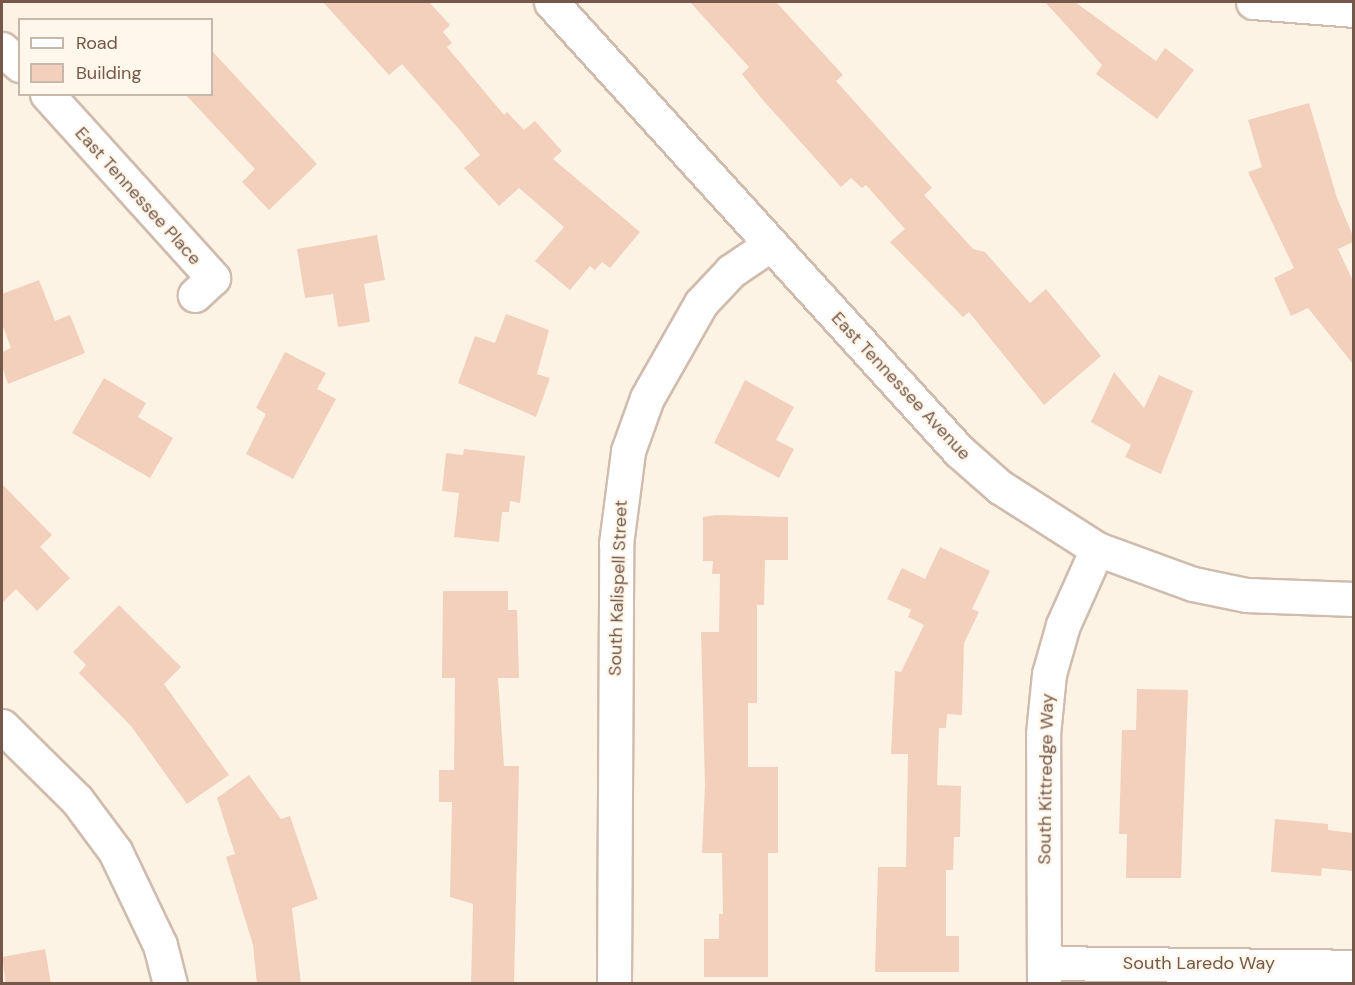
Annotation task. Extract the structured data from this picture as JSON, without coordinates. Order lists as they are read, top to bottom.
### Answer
{
  "streets": {
    "street": [
      "East Tennessee Place",
      "East Tennessee Avenue",
      "South Kalispell Street",
      "South Kittredge Way",
      "South Laredo Way"
    ]
  },
  "crossings": [
    ["East Tennessee Avenue", "South Kalispell Street"],
    ["East Tennessee Avenue", "South Kittredge Way"],
    ["South Kittredge Way", "South Laredo Way"]
  ],
  "legend": ["Road", "Building"]
}
